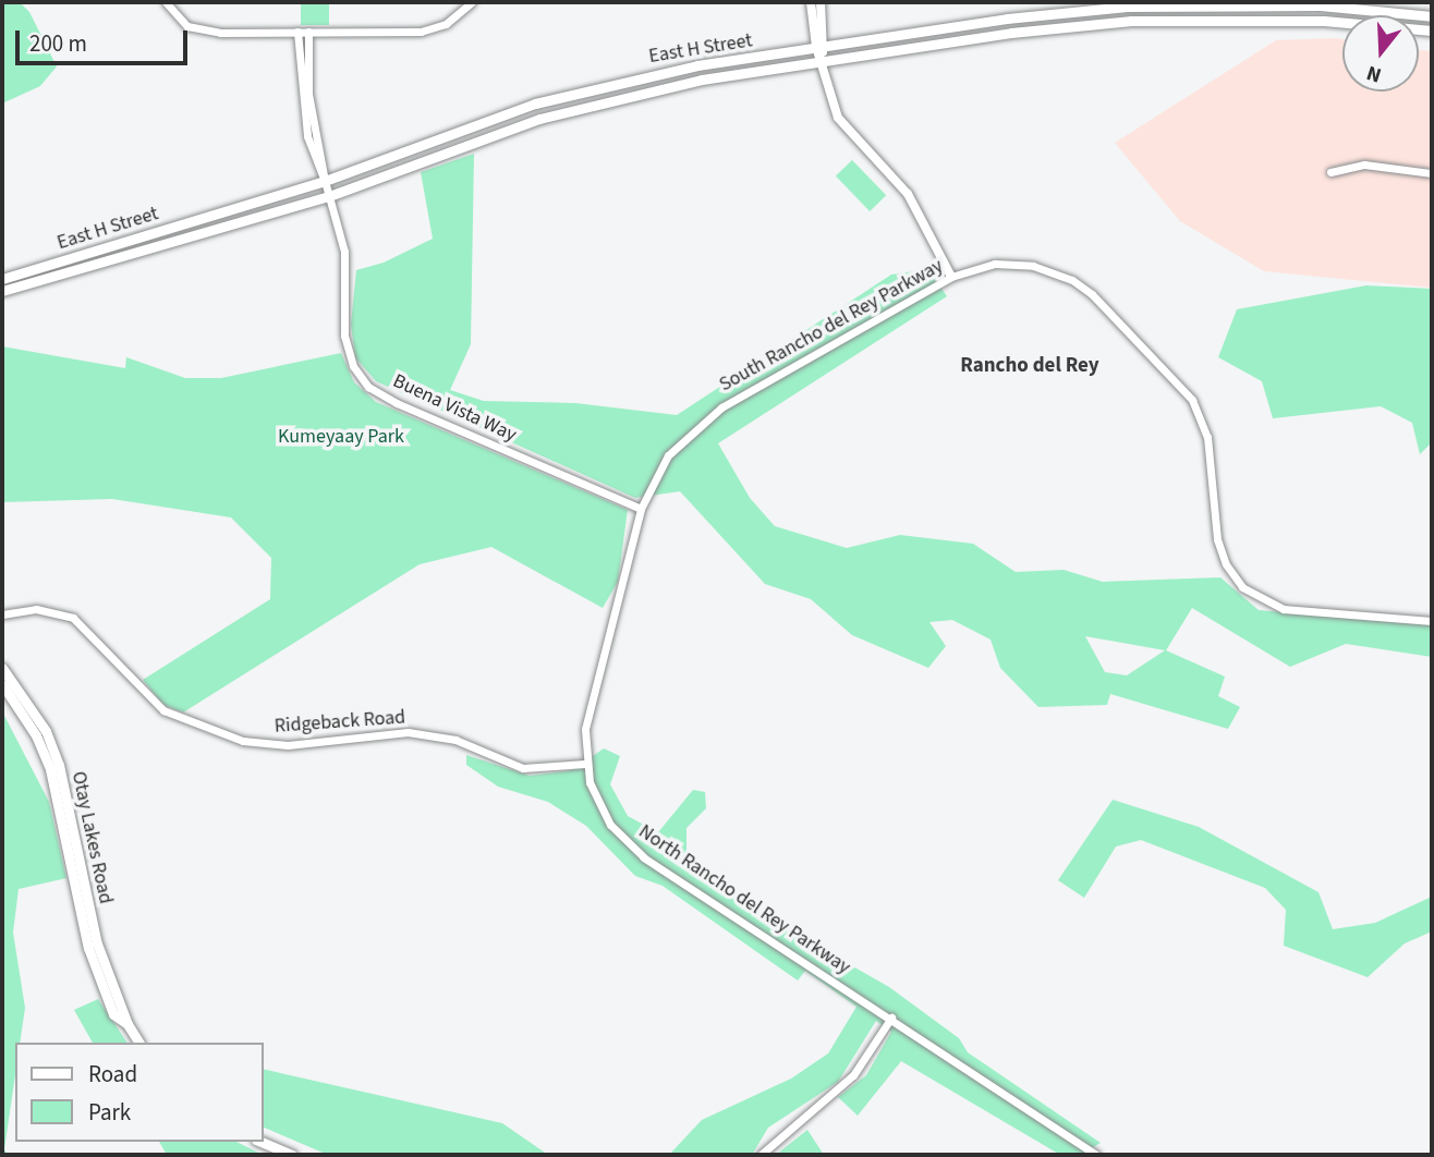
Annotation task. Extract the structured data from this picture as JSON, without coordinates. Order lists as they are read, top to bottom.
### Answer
{
  "streets": {
    "main road": ["East H Street", "Otay Lakes Road"],
    "street": [
      "South Rancho del Rey Parkway",
      "Buena Vista Way",
      "Ridgeback Road",
      "North Rancho del Rey Parkway"
    ]
  },
  "crossings": [
    ["East H Street", "Buena Vista Way"],
    ["South Rancho del Rey Parkway", "Buena Vista Way"],
    ["South Rancho del Rey Parkway", "North Rancho del Rey Parkway"],
    ["Buena Vista Way", "North Rancho del Rey Parkway"],
    ["Ridgeback Road", "North Rancho del Rey Parkway"]
  ],
  "districts": ["Rancho del Rey"],
  "parks": ["Kumeyaay Park"],
  "legend": ["Road", "Park"],
  "scale_bar": "200 m",
  "north": "bottom"
}
